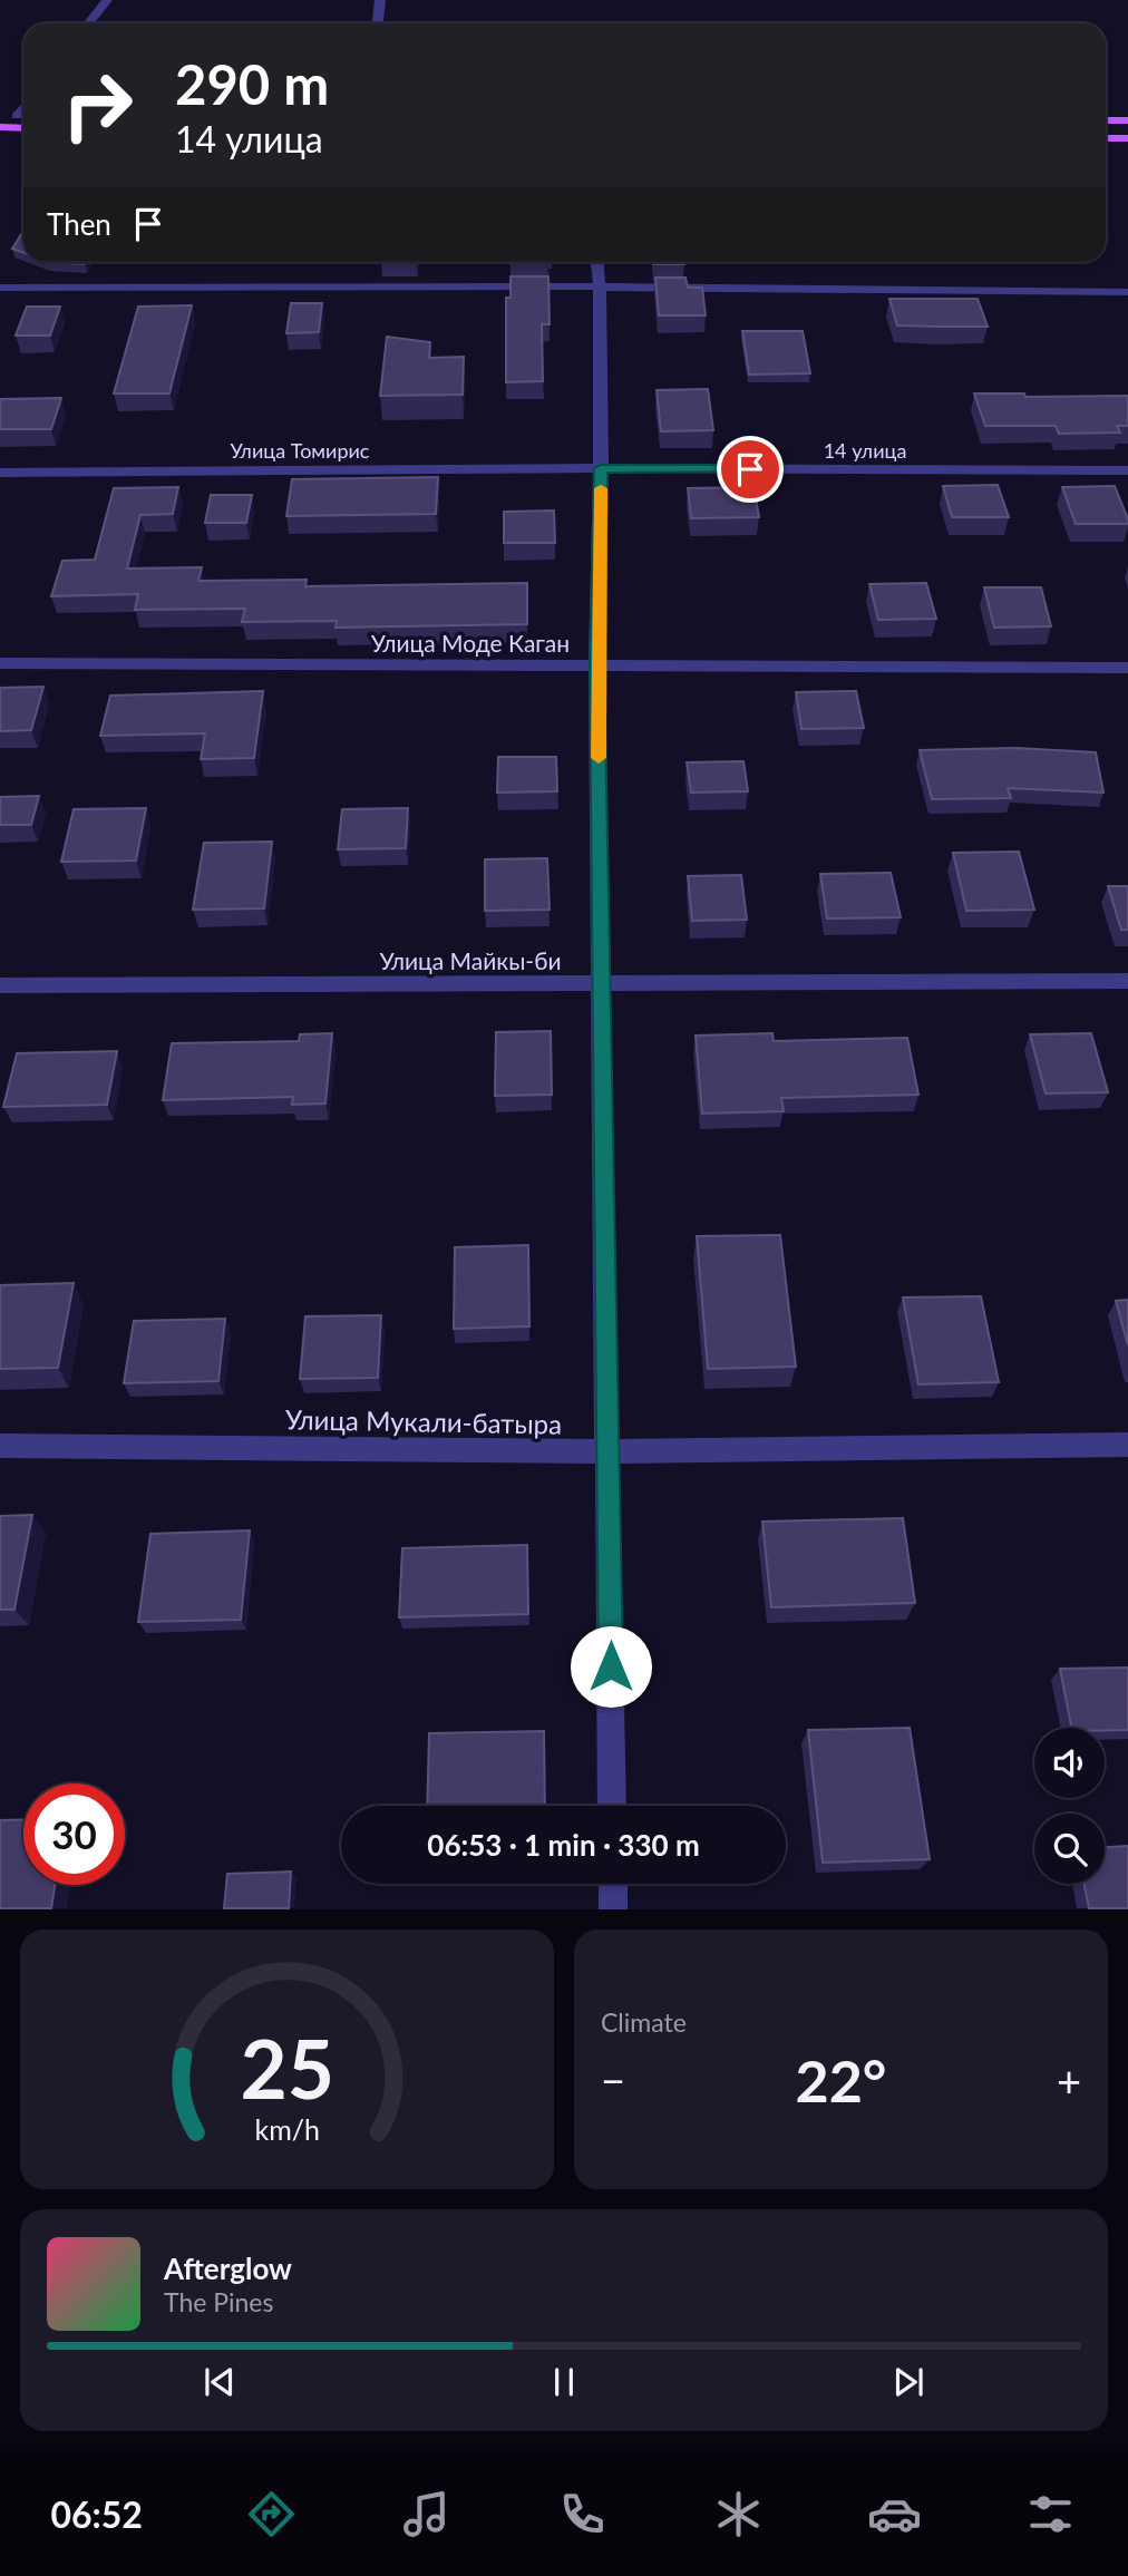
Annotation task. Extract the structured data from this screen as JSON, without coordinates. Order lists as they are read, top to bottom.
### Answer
{
  "streets": {
    "street": [
      "Улица Томирис",
      "14 улица",
      "Улица Моде Каган",
      "Улица Майкы-би",
      "Улица Мукали-батыра"
    ]
  },
  "crossings": [
    ["Улица Томирис", "14 улица"]
  ],
  "page": {
    "turn": ["290 m", "14 улица"],
    "then": "Then",
    "limit": "30",
    "trip": "06:53 · 1 min · 330 m",
    "tile": "Climate",
    "heat": ["−", "22°", "+"],
    "song": ["Afterglow", "The Pines"],
    "tabs": "06:52",
    "gauge": ["25", "km/h"]
  }
}
